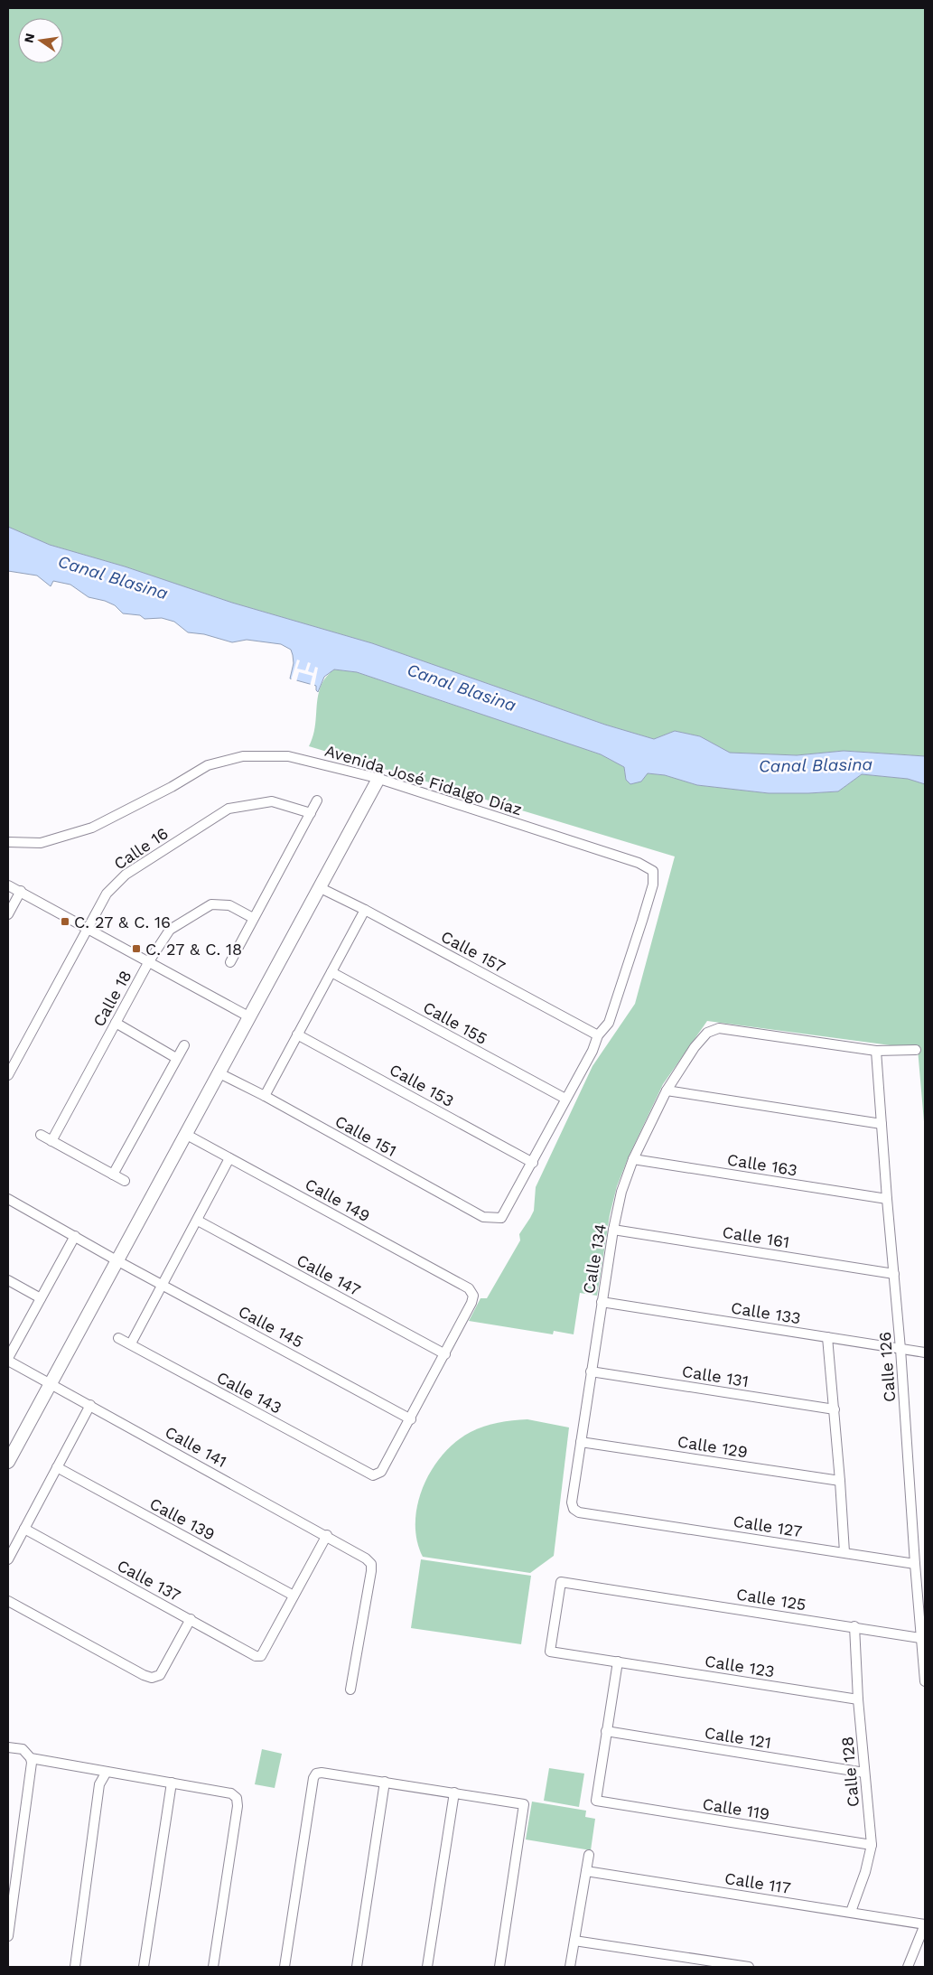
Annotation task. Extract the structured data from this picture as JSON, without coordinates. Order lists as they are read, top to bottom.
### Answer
{
  "streets": {
    "street": [
      "Avenida José Fidalgo Díaz",
      "Calle 16",
      "Calle 157",
      "Calle 18",
      "Calle 155",
      "Calle 153",
      "Calle 151",
      "Calle 163",
      "Calle 149",
      "Calle 161",
      "Calle 134",
      "Calle 147",
      "Calle 133",
      "Calle 145",
      "Calle 126",
      "Calle 131",
      "Calle 143",
      "Calle 141",
      "Calle 129",
      "Calle 139",
      "Calle 127",
      "Calle 137",
      "Calle 125",
      "Calle 123",
      "Calle 121",
      "Calle 128",
      "Calle 119",
      "Calle 117"
    ]
  },
  "crossings": [
    ["Avenida José Fidalgo Díaz", "Calle 157"],
    ["Calle 153", "Calle 151"],
    ["Calle 163", "Calle 134"],
    ["Calle 163", "Calle 126"],
    ["Calle 149", "Calle 147"],
    ["Calle 161", "Calle 134"],
    ["Calle 161", "Calle 126"],
    ["Calle 134", "Calle 133"],
    ["Calle 134", "Calle 126"],
    ["Calle 134", "Calle 131"],
    ["Calle 134", "Calle 129"],
    ["Calle 134", "Calle 127"],
    ["Calle 133", "Calle 126"],
    ["Calle 145", "Calle 143"],
    ["Calle 126", "Calle 127"],
    ["Calle 126", "Calle 125"],
    ["Calle 139", "Calle 137"],
    ["Calle 125", "Calle 123"],
    ["Calle 125", "Calle 128"],
    ["Calle 123", "Calle 128"],
    ["Calle 121", "Calle 128"],
    ["Calle 121", "Calle 119"],
    ["Calle 128", "Calle 119"],
    ["Calle 128", "Calle 117"]
  ],
  "water": ["Canal Blasina"],
  "places": {
    "transit": ["C. 27 & C. 16", "C. 27 & C. 18"]
  },
  "north": "left"
}
